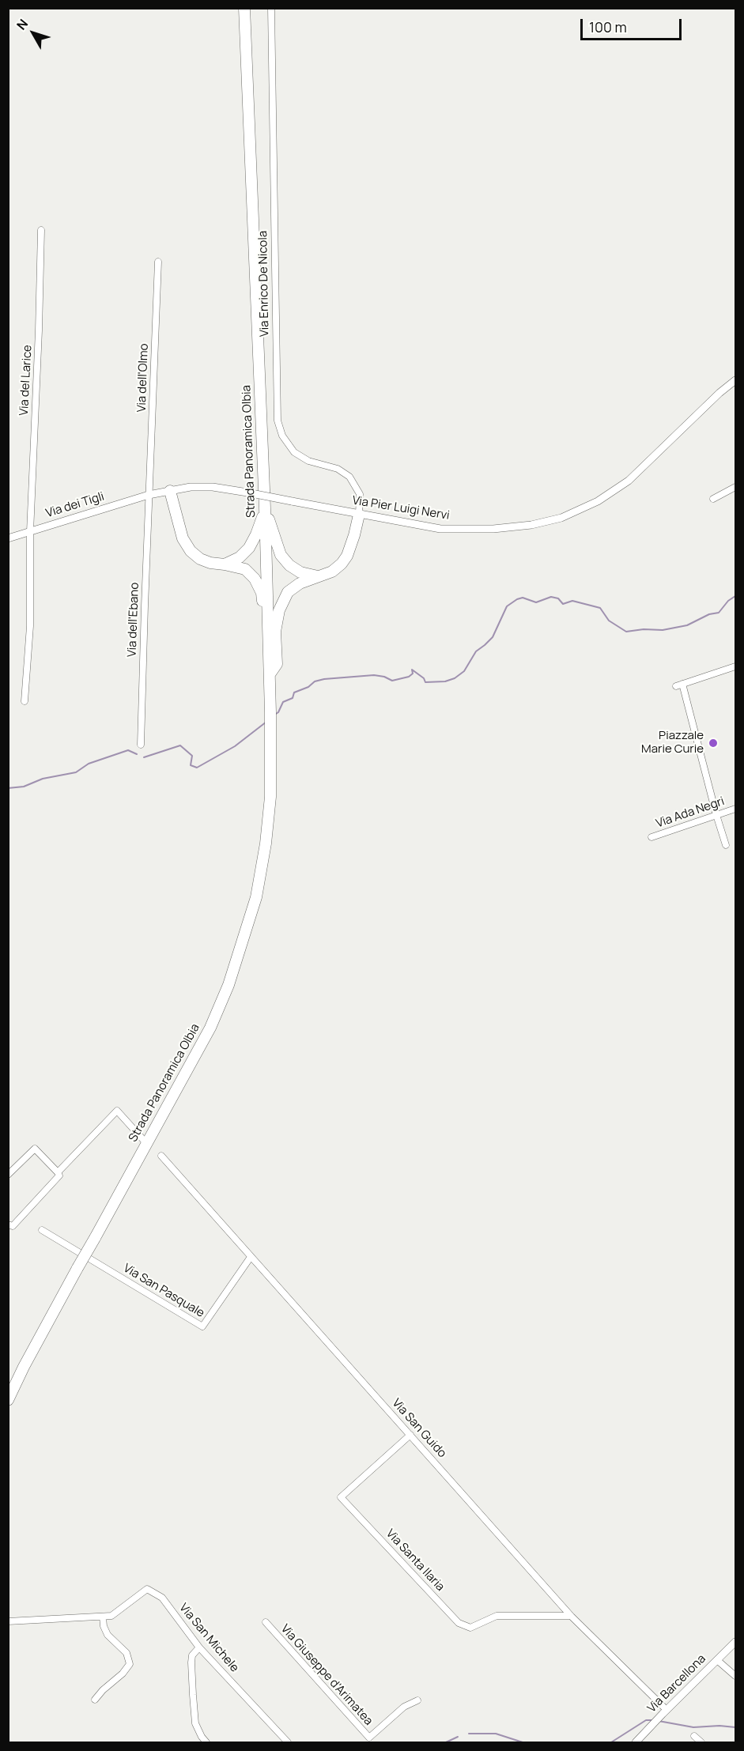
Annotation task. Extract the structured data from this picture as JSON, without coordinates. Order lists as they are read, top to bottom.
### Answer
{
  "streets": {
    "highway": ["Strada Panoramica Olbia"],
    "street": [
      "Via Enrico De Nicola",
      "Via dell'Olmo",
      "Via del Larice",
      "Via dei Tigli",
      "Via Pier Luigi Nervi",
      "Via dell'Ebano",
      "Via Ada Negri",
      "Via San Pasquale",
      "Via San Guido",
      "Via Santa Ilaria",
      "Via San Michele",
      "Via Giuseppe d'Arimatea",
      "Via Barcellona"
    ]
  },
  "crossings": [
    ["Via Enrico De Nicola", "Via Pier Luigi Nervi"],
    ["Via dell'Olmo", "Via dei Tigli"],
    ["Via dell'Olmo", "Via Pier Luigi Nervi"],
    ["Via dell'Olmo", "Via dell'Ebano"],
    ["Via del Larice", "Via dei Tigli"],
    ["Via dei Tigli", "Via Pier Luigi Nervi"],
    ["Via dei Tigli", "Via dell'Ebano"],
    ["Via Pier Luigi Nervi", "Via dell'Ebano"],
    ["Via San Pasquale", "Via San Guido"],
    ["Via San Guido", "Via Santa Ilaria"],
    ["Via San Guido", "Via Barcellona"]
  ],
  "places": ["Piazzale Marie Curie"],
  "scale_bar": "100 m",
  "north": "top left"
}
